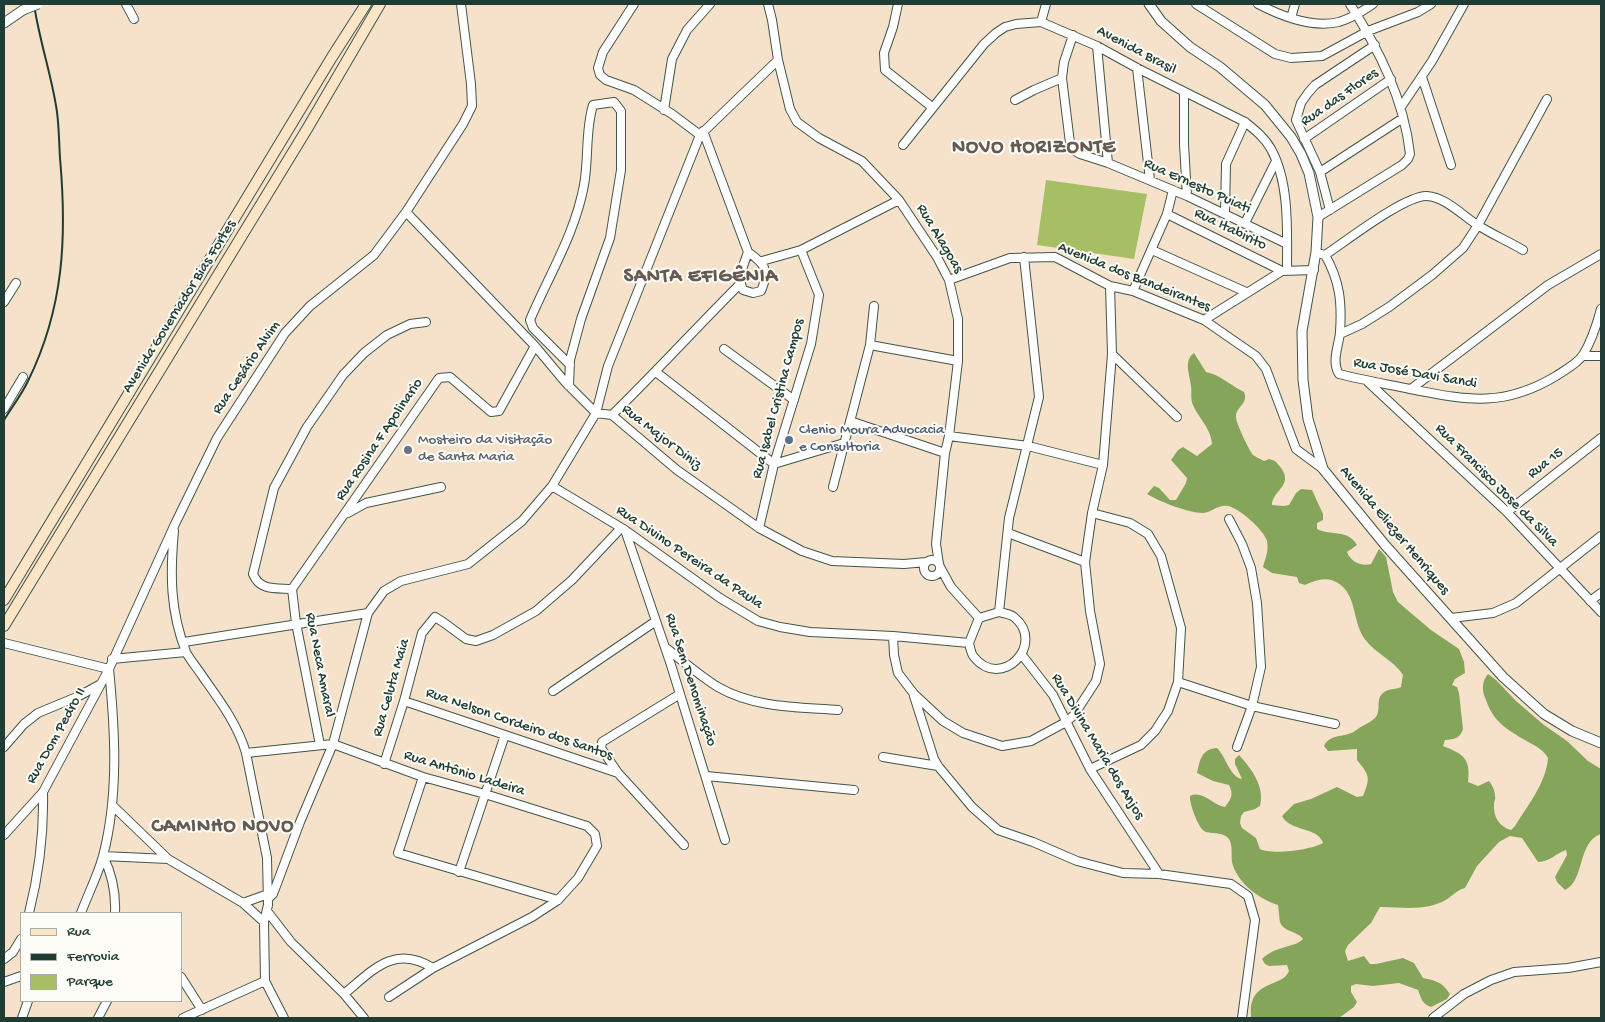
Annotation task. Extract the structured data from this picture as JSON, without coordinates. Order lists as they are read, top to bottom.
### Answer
{
  "streets": {
    "main road": ["Avenida Governador Bias Fortes"],
    "street": [
      "Avenida Brasil",
      "Rua das Flores",
      "Rua Ernesto Puiati",
      "Rua Itabirito",
      "Rua Alagoas",
      "Avenida dos Bandeirantes",
      "Rua Cesário Alvim",
      "Rua José Davi Sandi",
      "Rua Isabel Cristina Campos",
      "Rua Major Diniz",
      "Rua Rosina F Apolinario",
      "Rua 15",
      "Rua Francisco Jose da Silva",
      "Avenida Eliezer Henriques",
      "Rua Divino Pereira da Paula",
      "Rua Neca Amaral",
      "Rua Sem Denominação",
      "Rua Celuta Maia",
      "Rua Nelson Cordeiro dos Santos",
      "Rua Dom Pedro II",
      "Rua Divina Maria dos Anjos",
      "Rua Antônio Ladeira"
    ]
  },
  "crossings": [
    ["Avenida Brasil", "Rua Ernesto Puiati"],
    ["Avenida Brasil", "Rua Itabirito"],
    ["Rua Alagoas", "Avenida dos Bandeirantes"],
    ["Rua Alagoas", "Rua Major Diniz"],
    ["Rua Alagoas", "Rua Divino Pereira da Paula"],
    ["Rua Alagoas", "Rua Divina Maria dos Anjos"],
    ["Avenida dos Bandeirantes", "Avenida Eliezer Henriques"],
    ["Rua Cesário Alvim", "Rua Major Diniz"],
    ["Rua Cesário Alvim", "Rua Dom Pedro II"],
    ["Rua José Davi Sandi", "Rua Francisco Jose da Silva"],
    ["Rua Isabel Cristina Campos", "Rua Major Diniz"],
    ["Rua Major Diniz", "Rua Rosina F Apolinario"],
    ["Rua Rosina F Apolinario", "Rua Neca Amaral"],
    ["Rua 15", "Rua Francisco Jose da Silva"],
    ["Rua Divino Pereira da Paula", "Rua Sem Denominação"],
    ["Rua Divino Pereira da Paula", "Rua Celuta Maia"],
    ["Rua Divino Pereira da Paula", "Rua Divina Maria dos Anjos"],
    ["Rua Neca Amaral", "Rua Antônio Ladeira"],
    ["Rua Sem Denominação", "Rua Celuta Maia"],
    ["Rua Celuta Maia", "Rua Nelson Cordeiro dos Santos"],
    ["Rua Celuta Maia", "Rua Antônio Ladeira"]
  ],
  "districts": ["NOVO HORIZONTE", "SANTA EFIGÊNIA", "CAMINHO NOVO"],
  "places": ["Clenio Moura Advocacia e Consultoria", "Mosteiro da Visitação de Santa Maria"],
  "legend": ["Rua", "Ferrovia", "Parque"]
}
